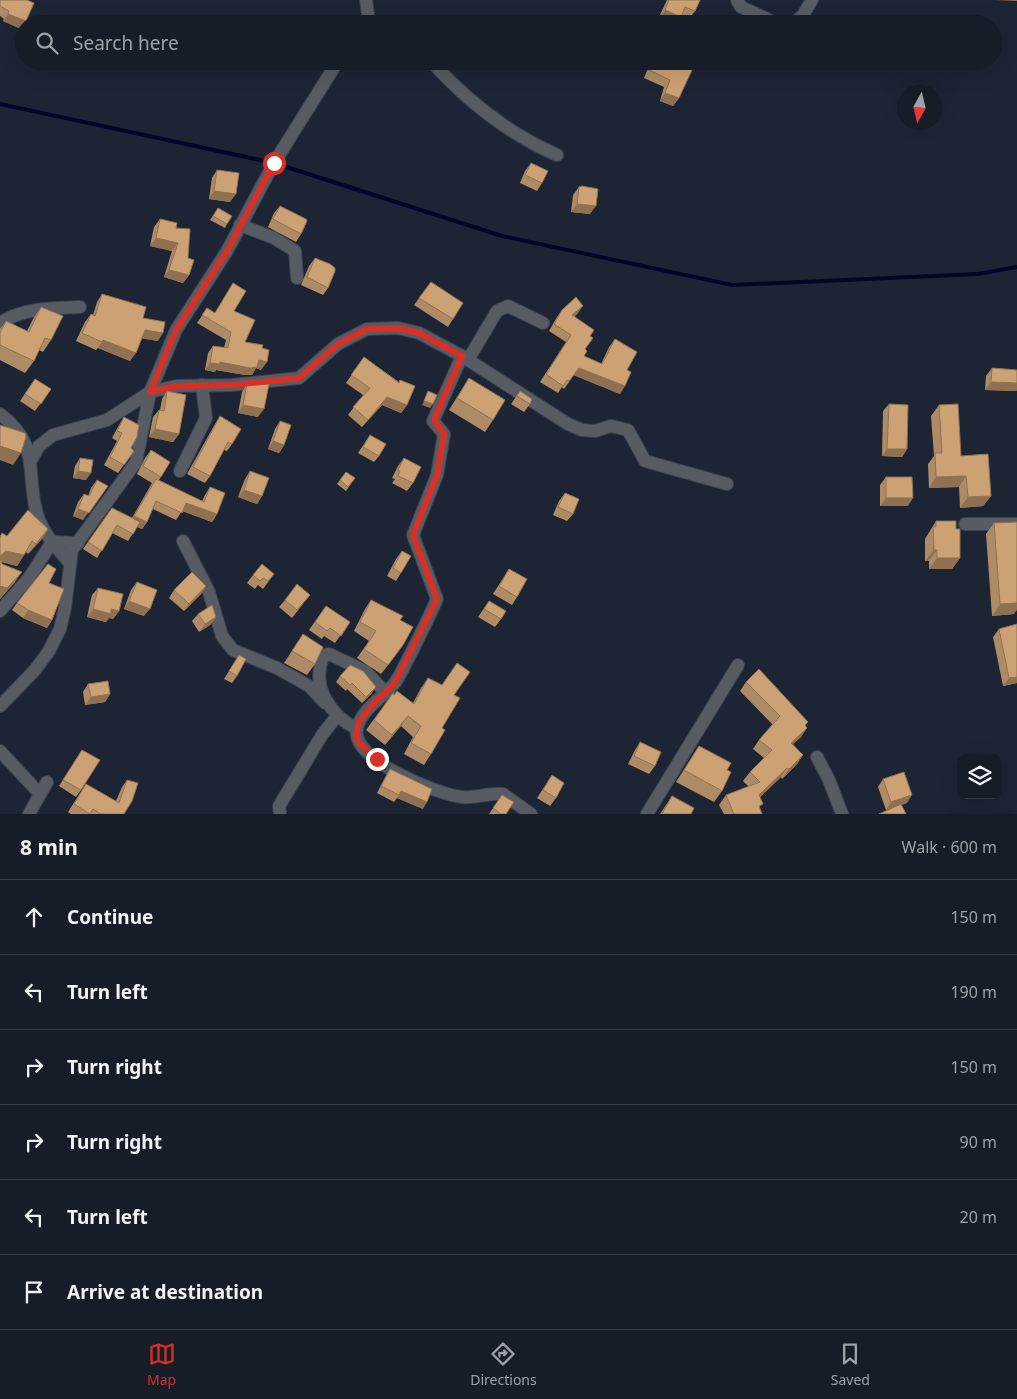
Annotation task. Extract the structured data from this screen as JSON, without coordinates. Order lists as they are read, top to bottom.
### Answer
{
  "north": "bottom",
  "page": {
    "search": "Search here",
    "heading": ["8 min", "Walk · 600 m"],
    "list": [
      ["Continue", "150 m"],
      ["Turn left", "190 m"],
      ["Turn right", "150 m"],
      ["Turn right", "90 m"],
      ["Turn left", "20 m"],
      "Arrive at destination"
    ],
    "nav": ["Map", "Directions", "Saved"]
  }
}
